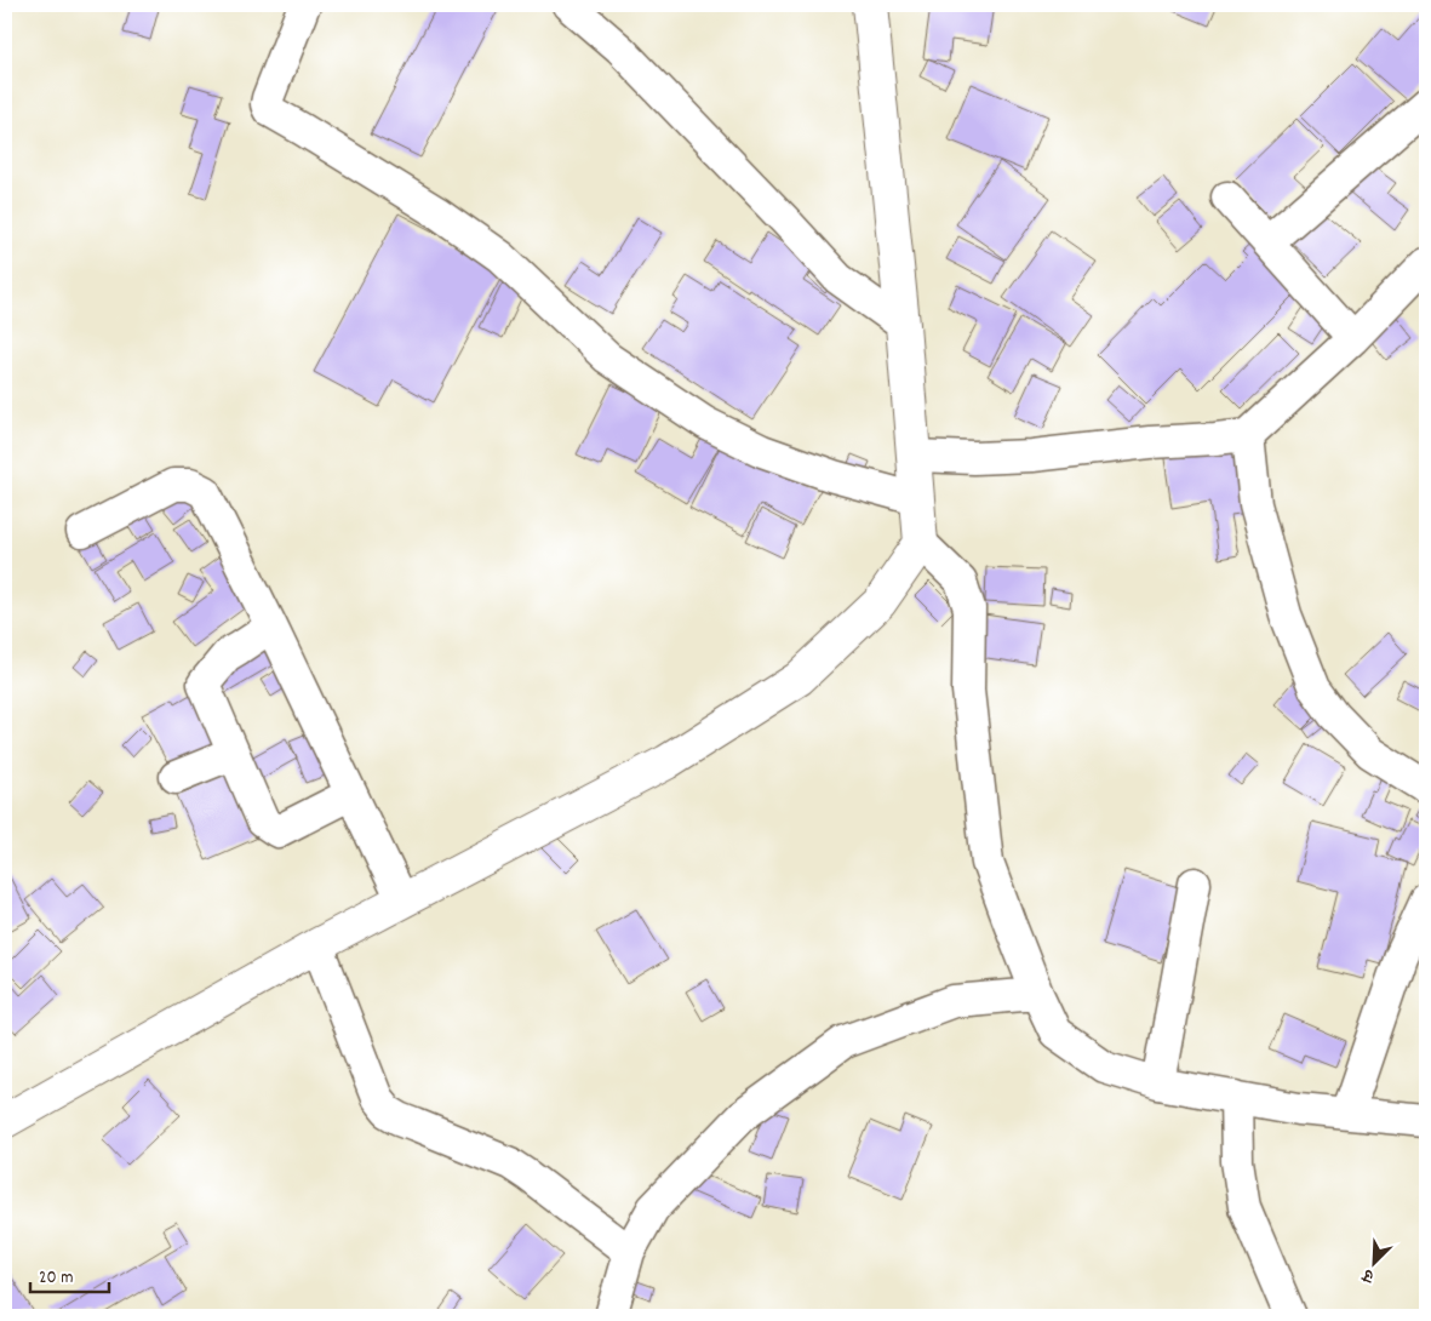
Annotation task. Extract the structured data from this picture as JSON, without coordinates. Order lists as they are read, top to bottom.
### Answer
{
  "scale_bar": "20 m",
  "north": "bottom left"
}
